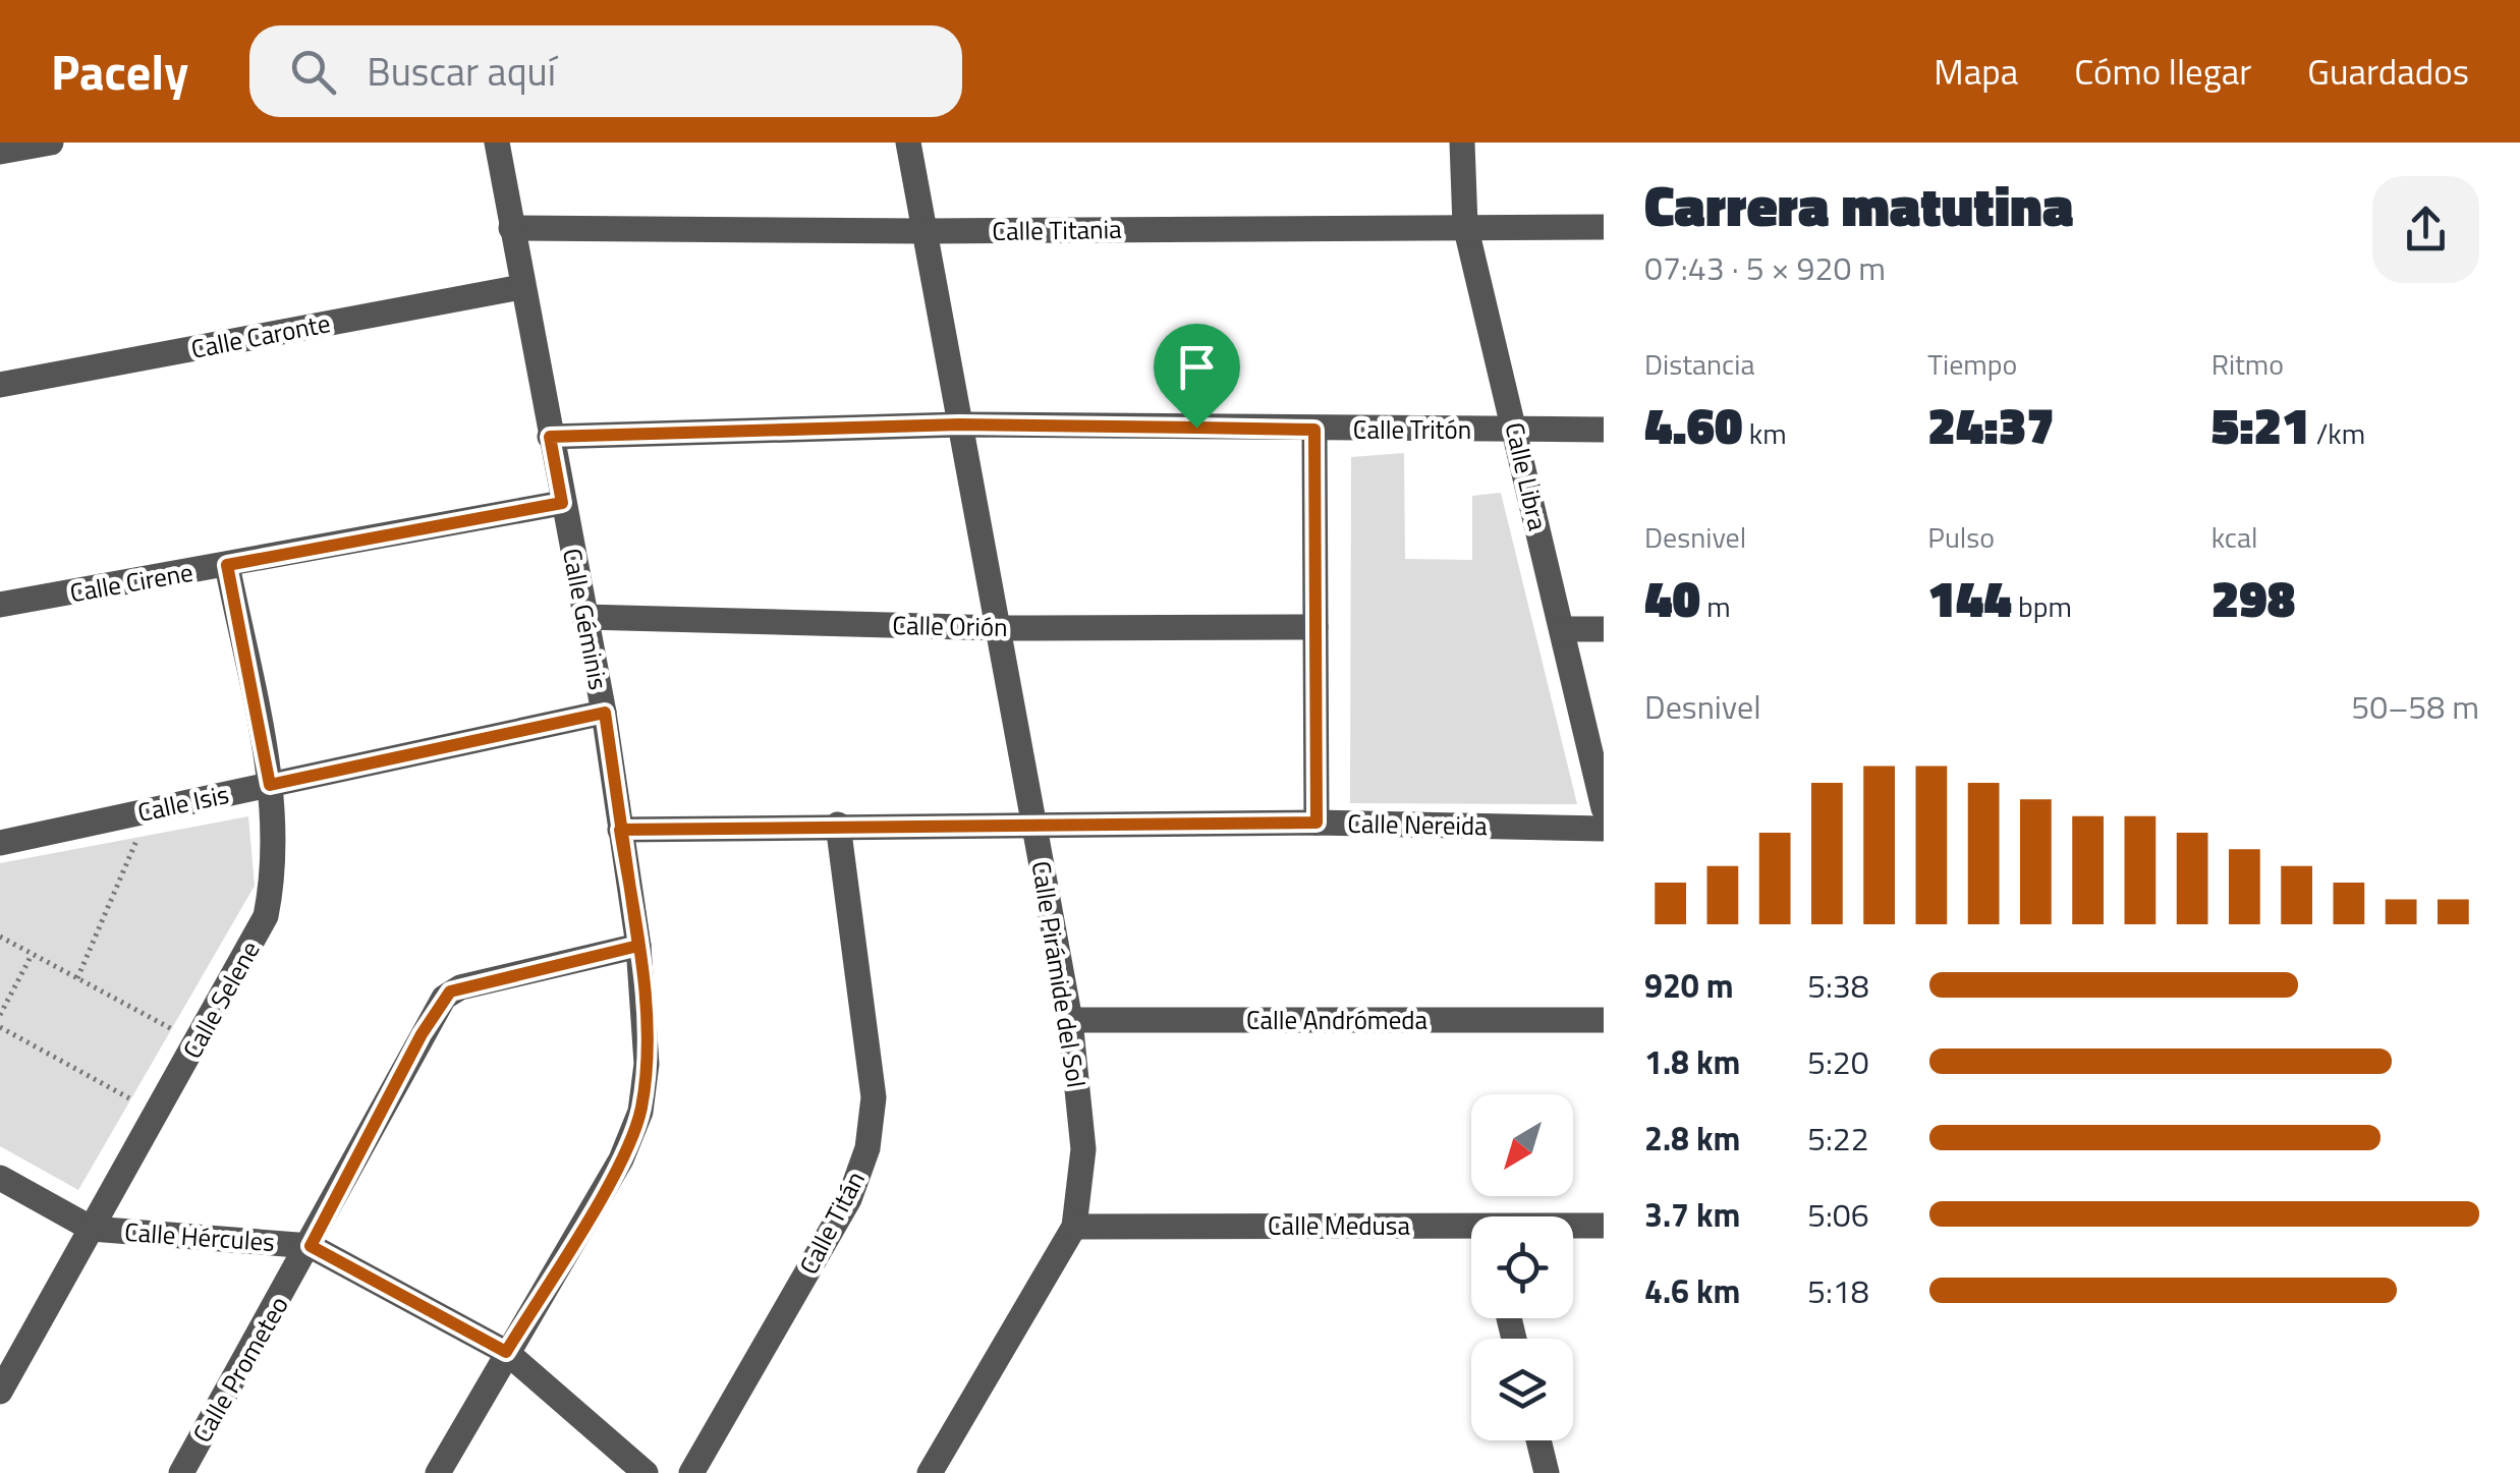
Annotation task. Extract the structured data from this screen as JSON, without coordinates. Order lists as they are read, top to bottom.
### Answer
{
  "streets": {
    "street": [
      "Calle Titania",
      "Calle Caronte",
      "Calle Tritón",
      "Calle Libra",
      "Calle Cirene",
      "Calle Géminis",
      "Calle Orión",
      "Calle Isis",
      "Calle Nereida",
      "Calle Pirámide del Sol",
      "Calle Selene",
      "Calle Andrómeda",
      "Calle Titán",
      "Calle Medusa",
      "Calle Hércules",
      "Calle Prometeo"
    ]
  },
  "crossings": [
    ["Calle Titania", "Calle Libra"],
    ["Calle Titania", "Calle Géminis"],
    ["Calle Titania", "Calle Pirámide del Sol"],
    ["Calle Caronte", "Calle Géminis"],
    ["Calle Tritón", "Calle Libra"],
    ["Calle Tritón", "Calle Géminis"],
    ["Calle Tritón", "Calle Pirámide del Sol"],
    ["Calle Cirene", "Calle Géminis"],
    ["Calle Cirene", "Calle Selene"],
    ["Calle Géminis", "Calle Orión"],
    ["Calle Géminis", "Calle Isis"],
    ["Calle Géminis", "Calle Nereida"],
    ["Calle Géminis", "Calle Hércules"],
    ["Calle Géminis", "Calle Prometeo"],
    ["Calle Orión", "Calle Pirámide del Sol"],
    ["Calle Isis", "Calle Selene"],
    ["Calle Nereida", "Calle Pirámide del Sol"],
    ["Calle Nereida", "Calle Titán"],
    ["Calle Pirámide del Sol", "Calle Andrómeda"],
    ["Calle Pirámide del Sol", "Calle Medusa"],
    ["Calle Selene", "Calle Hércules"],
    ["Calle Hércules", "Calle Prometeo"]
  ],
  "north": "bottom left",
  "page": {
    "header": "Pacely",
    "search": "Buscar aquí",
    "nav": ["Mapa", "Cómo llegar", "Guardados"],
    "heading": ["Carrera matutina", "07:43 · 5 × 920 m"],
    "stats": [
      ["Distancia", "4.60 km"],
      ["Tiempo", "24:37"],
      ["Ritmo", "5:21 /km"],
      ["Desnivel", "40 m"],
      ["Pulso", "144 bpm"],
      ["kcal", "298"]
    ],
    "chart": ["Desnivel", "50–58 m"],
    "list": [
      {
        "name": "920 m",
        "note": "5:38"
      },
      {
        "name": "1.8 km",
        "note": "5:20"
      },
      {
        "name": "2.8 km",
        "note": "5:22"
      },
      {
        "name": "3.7 km",
        "note": "5:06"
      },
      {
        "name": "4.6 km",
        "note": "5:18"
      }
    ]
  }
}
